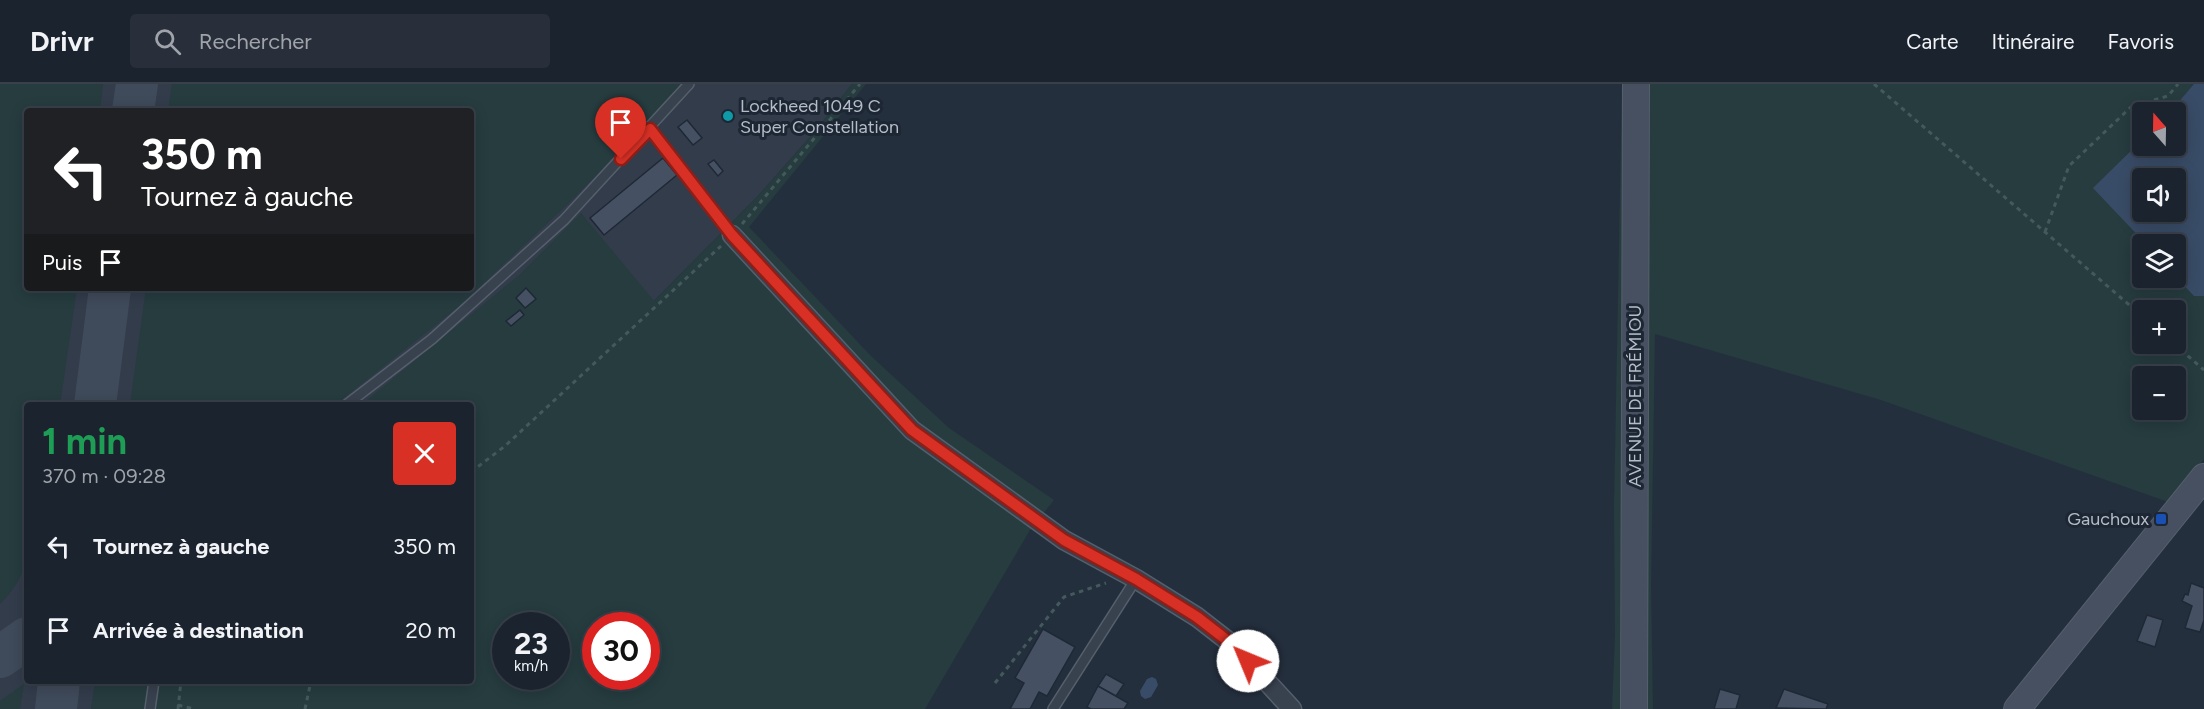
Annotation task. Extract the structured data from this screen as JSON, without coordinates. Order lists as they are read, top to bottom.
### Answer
{
  "streets": {
    "main road": ["AVENUE DE FRÉMIOU"]
  },
  "places": {
    "other": ["Lockheed 1049 C Super Constellation"],
    "transit": ["Gauchoux"]
  },
  "north": "top",
  "page": {
    "header": "Drivr",
    "search": "Rechercher",
    "nav": ["Carte", "Itinéraire", "Favoris"],
    "map_buttons": ["+", "−"],
    "turn": ["350 m", "Tournez à gauche"],
    "then": "Puis",
    "heading": ["1 min", "370 m · 09:28"],
    "list": [
      {
        "name": "Tournez à gauche",
        "value": "350 m"
      },
      {
        "name": "Arrivée à destination",
        "value": "20 m"
      }
    ],
    "speed": "23 km/h",
    "limit": "30"
  }
}
